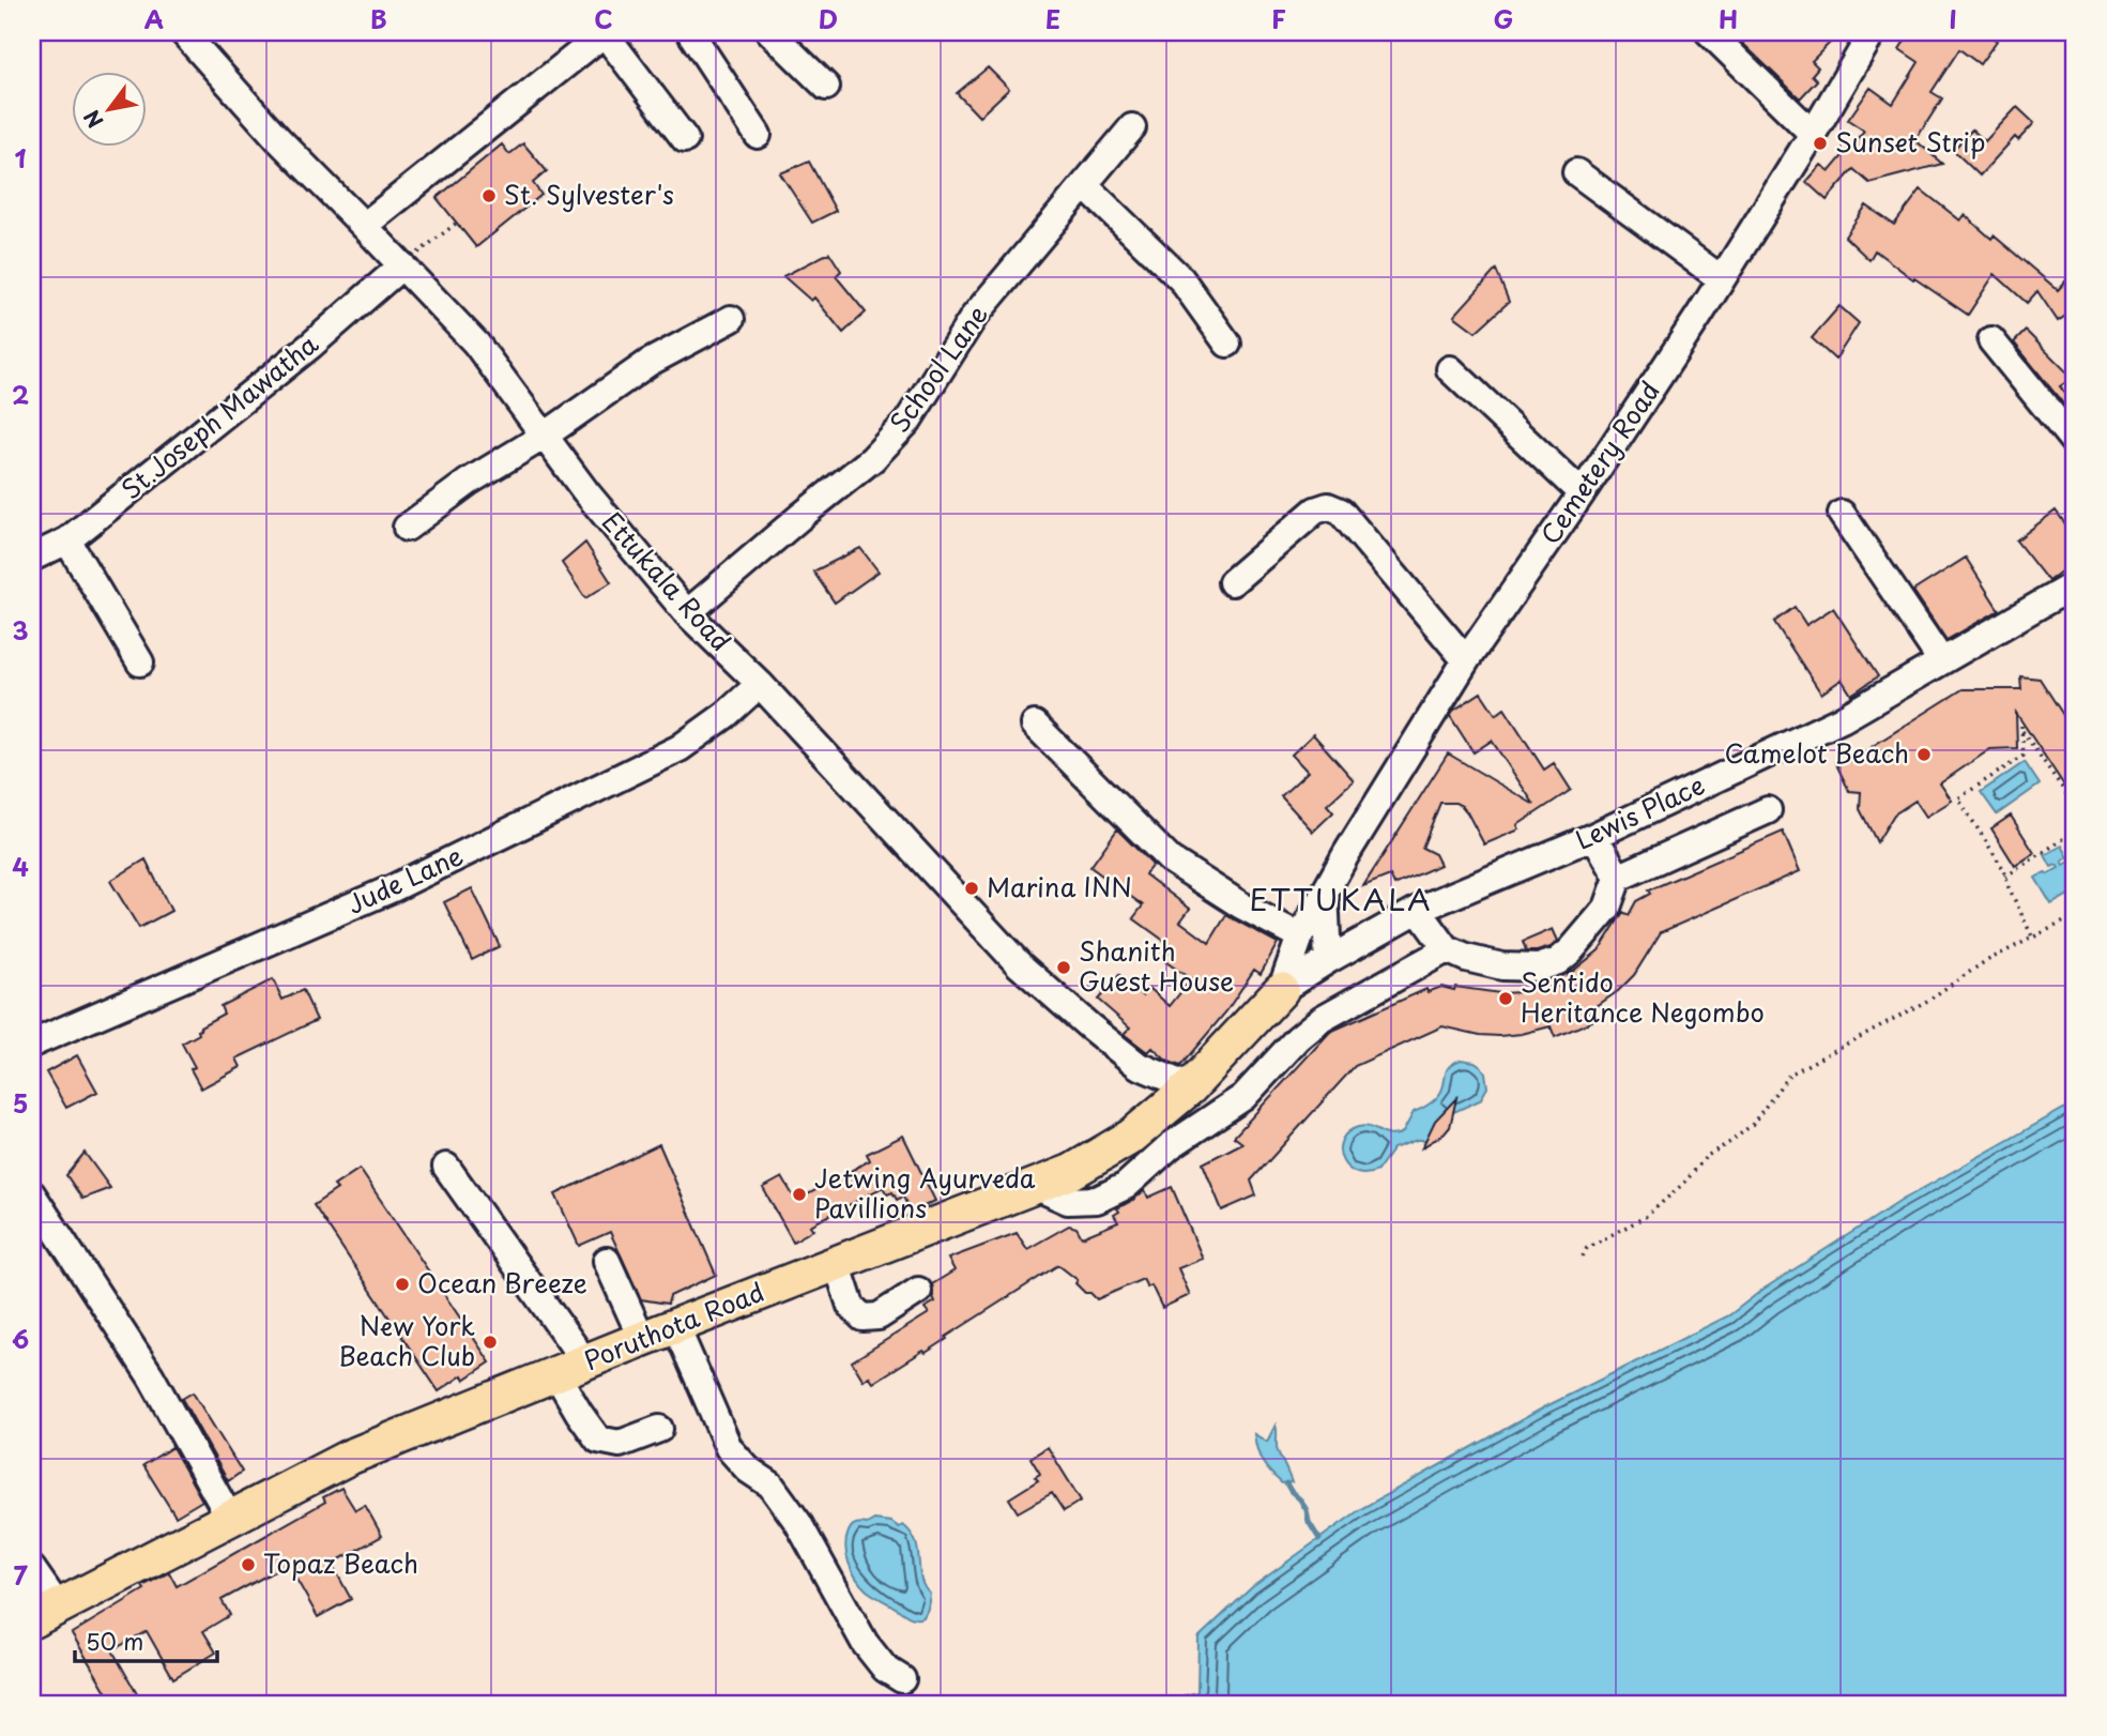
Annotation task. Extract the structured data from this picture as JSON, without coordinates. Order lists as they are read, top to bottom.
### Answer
{
  "streets": {
    "main road": ["Poruthota Road"],
    "street": [
      "School Lane",
      "St.Joseph Mawatha",
      "Cemetery Road",
      "Ettukala Road",
      "Lewis Place",
      "Jude Lane"
    ]
  },
  "crossings": [
    ["School Lane", "Ettukala Road"],
    ["St.Joseph Mawatha", "Ettukala Road"],
    ["Cemetery Road", "Lewis Place"],
    ["Cemetery Road", "Poruthota Road"],
    ["Ettukala Road", "Jude Lane"],
    ["Ettukala Road", "Poruthota Road"],
    ["Lewis Place", "Poruthota Road"]
  ],
  "districts": ["ETTUKALA"],
  "places": [
    "Sunset Strip",
    "St. Sylvester's",
    "Camelot Beach",
    "Marina INN",
    "Shanith Guest House",
    "Sentido Heritance Negombo",
    "Jetwing Ayurveda Pavillions",
    "Ocean Breeze",
    "New York Beach Club",
    "Topaz Beach"
  ],
  "scale_bar": "50 m",
  "north": "bottom left",
  "grid": {
    "columns": [
      "A",
      "B",
      "C",
      "D",
      "E",
      "F",
      "G",
      "H",
      "I"
    ],
    "rows": [
      "1",
      "2",
      "3",
      "4",
      "5",
      "6",
      "7"
    ]
  }
}
